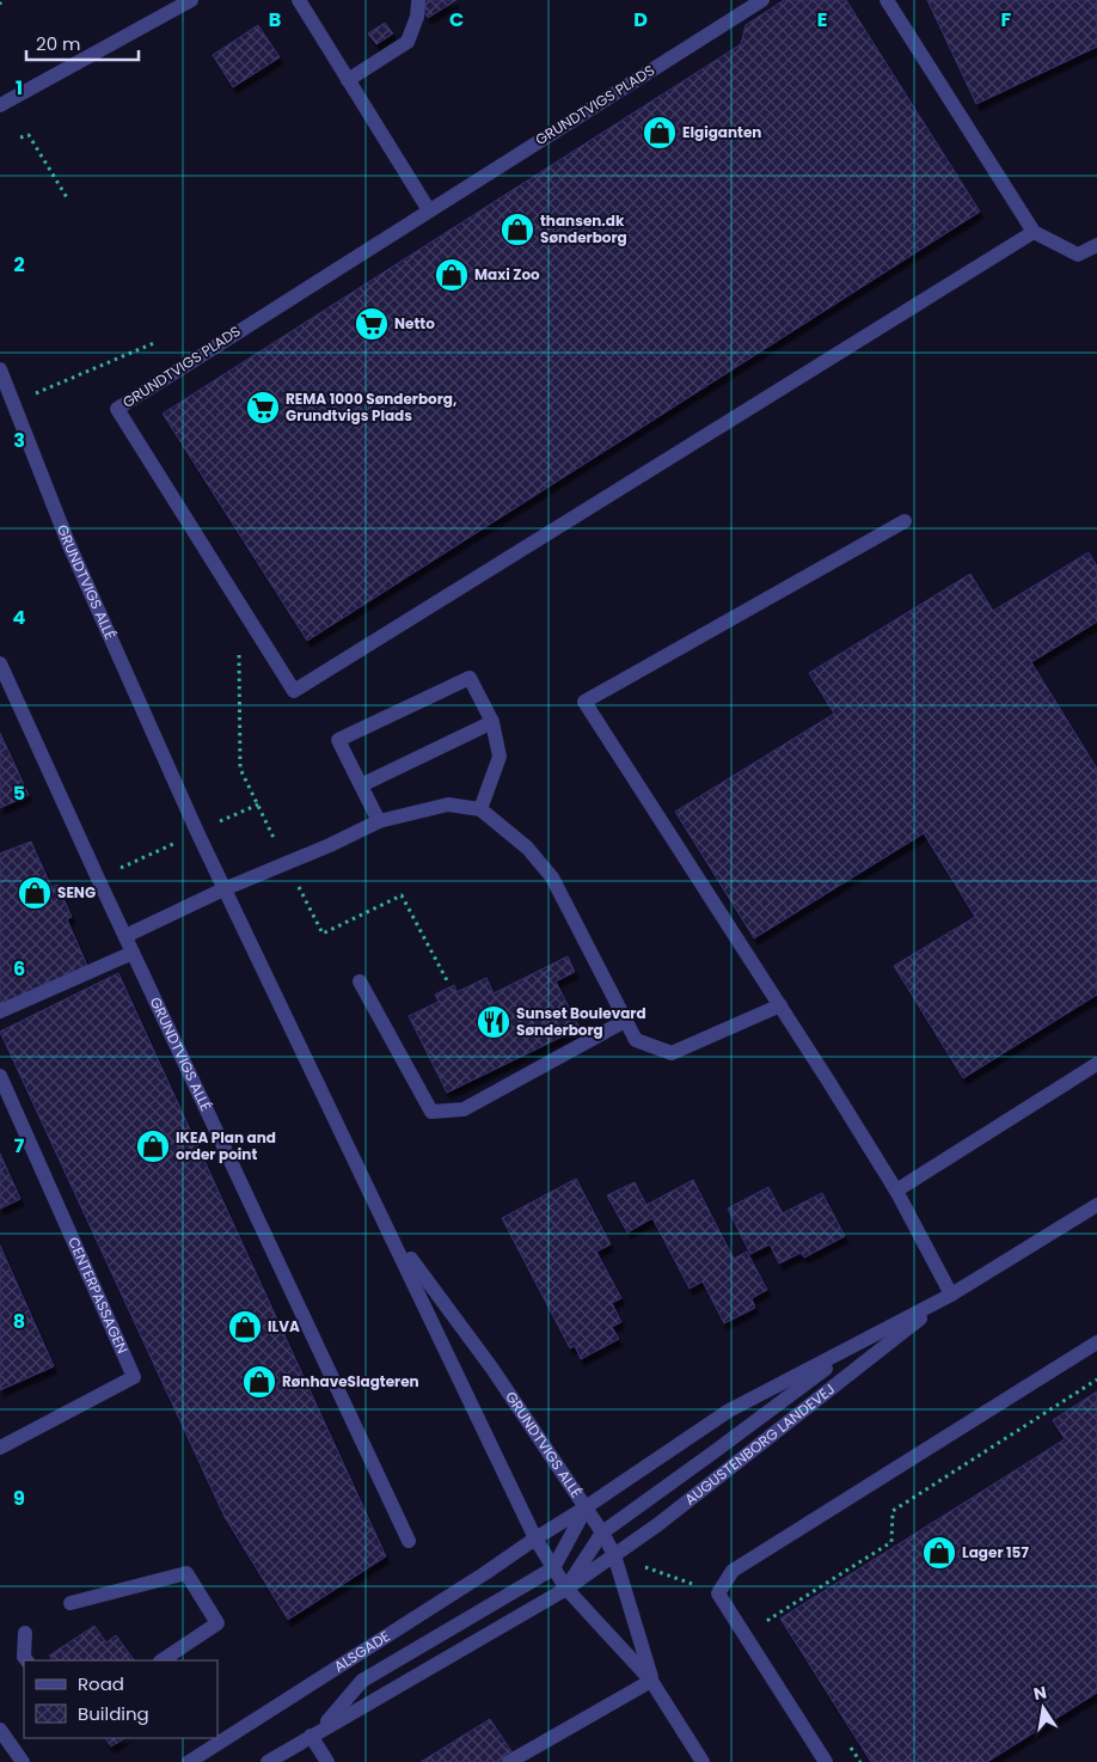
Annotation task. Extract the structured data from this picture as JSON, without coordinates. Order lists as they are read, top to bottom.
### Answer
{
  "streets": {
    "street": [
      "GRUNDTVIGS PLADS",
      "GRUNDTVIGS ALLÉ",
      "CENTERPASSAGEN",
      "AUGUSTENBORG LANDEVEJ",
      "ALSGADE"
    ]
  },
  "crossings": [
    ["GRUNDTVIGS ALLÉ", "AUGUSTENBORG LANDEVEJ"],
    ["GRUNDTVIGS ALLÉ", "ALSGADE"],
    ["AUGUSTENBORG LANDEVEJ", "ALSGADE"]
  ],
  "places": {
    "shop": [
      "Elgiganten",
      "thansen.dk Sønderborg",
      "Maxi Zoo",
      "SENG",
      "IKEA Plan and order point",
      "ILVA",
      "RønhaveSlagteren",
      "Lager 157"
    ],
    "supermarket": ["Netto", "REMA 1000 Sønderborg, Grundtvigs Plads"],
    "restaurant": ["Sunset Boulevard Sønderborg"]
  },
  "legend": ["Road", "Building"],
  "scale_bar": "20 m",
  "north": "top",
  "grid": {
    "columns": [
      "B",
      "C",
      "D",
      "E",
      "F"
    ],
    "rows": [
      "1",
      "2",
      "3",
      "4",
      "5",
      "6",
      "7",
      "8",
      "9"
    ]
  }
}
